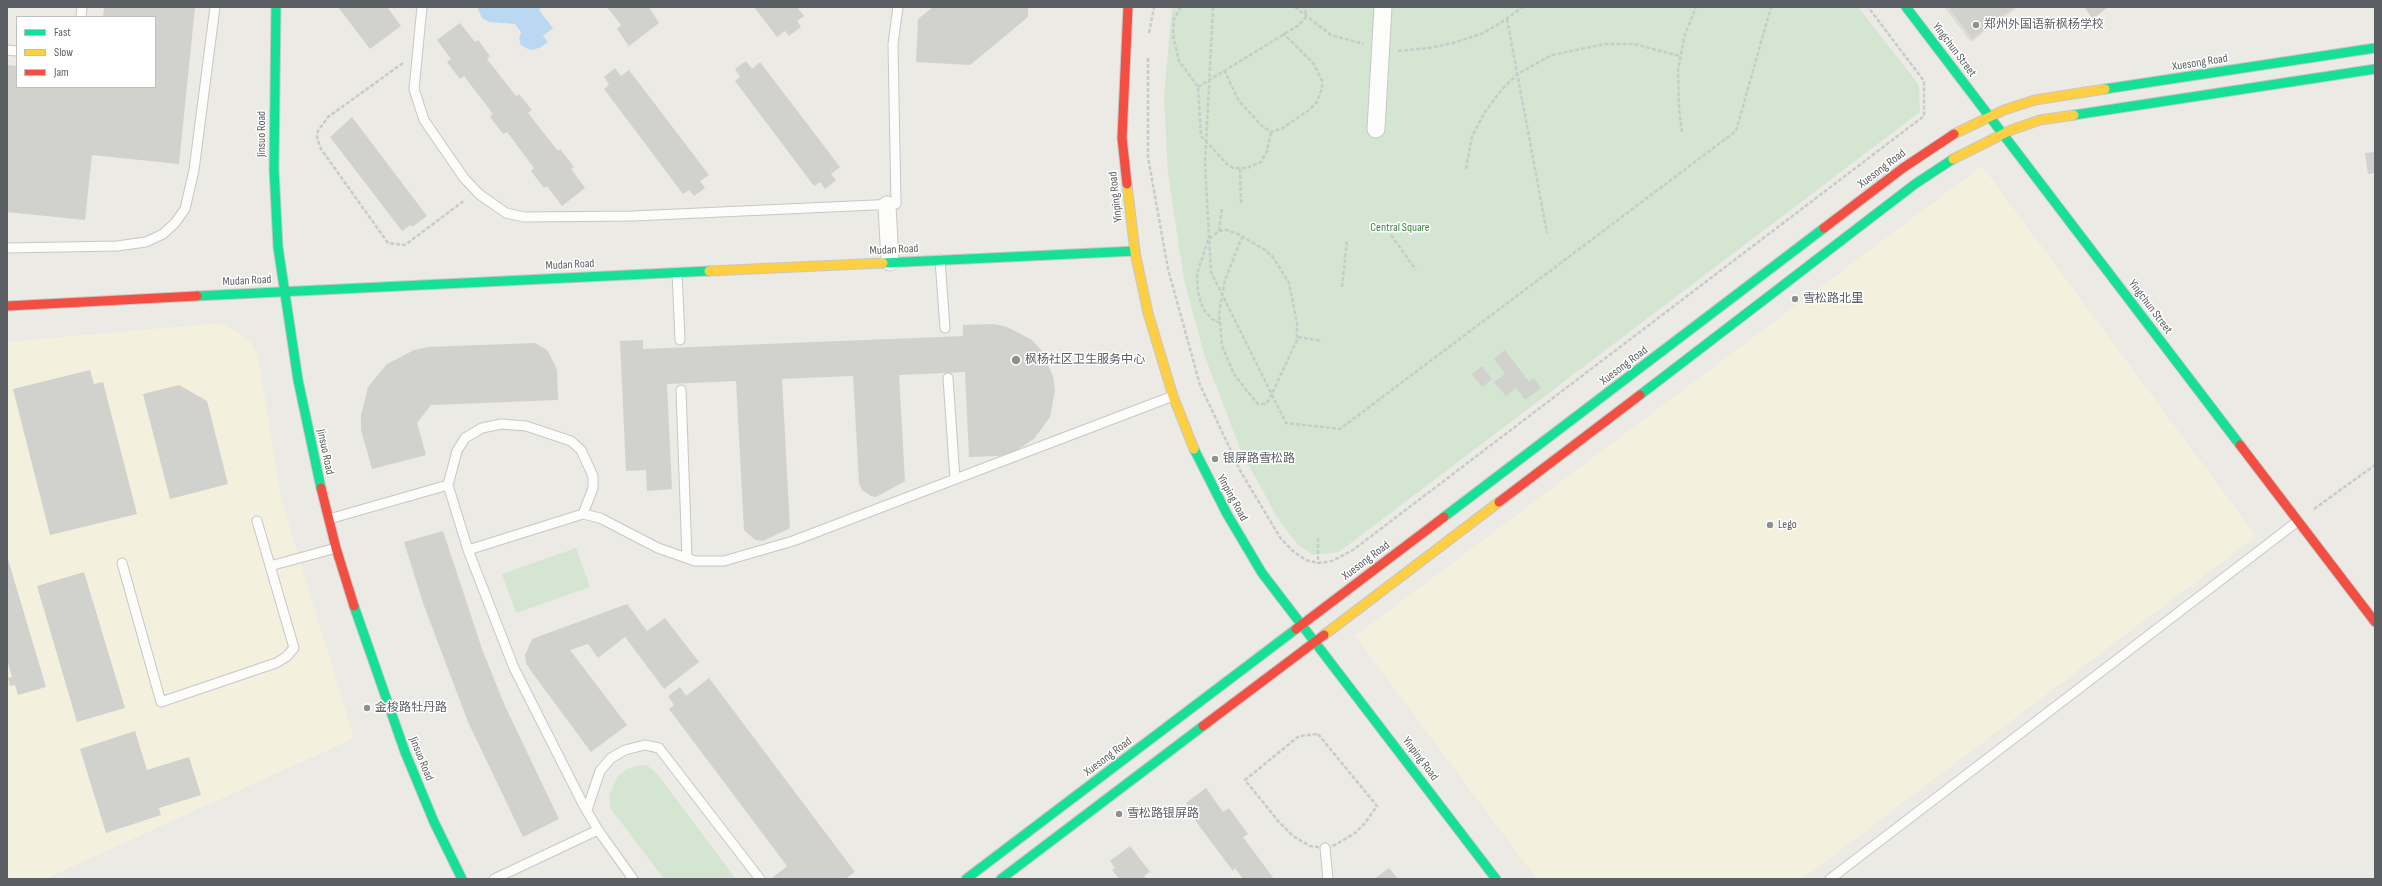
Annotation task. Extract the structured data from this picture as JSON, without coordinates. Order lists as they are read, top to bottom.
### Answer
{
  "streets": {
    "street": [
      "Yingchun Street",
      "Xuesong Road",
      "Jinsuo Road",
      "Yinping Road",
      "Mudan Road"
    ]
  },
  "crossings": [
    ["Yingchun Street", "Xuesong Road"],
    ["Xuesong Road", "Yinping Road"],
    ["Jinsuo Road", "Mudan Road"],
    ["Yinping Road", "Mudan Road"]
  ],
  "parks": ["Central Square"],
  "places": [
    "郑州外国语新枫杨学校",
    "雪松路北里",
    "枫杨社区卫生服务中心",
    "银屏路雪松路",
    "Lego",
    "金梭路牡丹路",
    "雪松路银屏路"
  ],
  "legend": ["Fast", "Slow", "Jam"]
}
